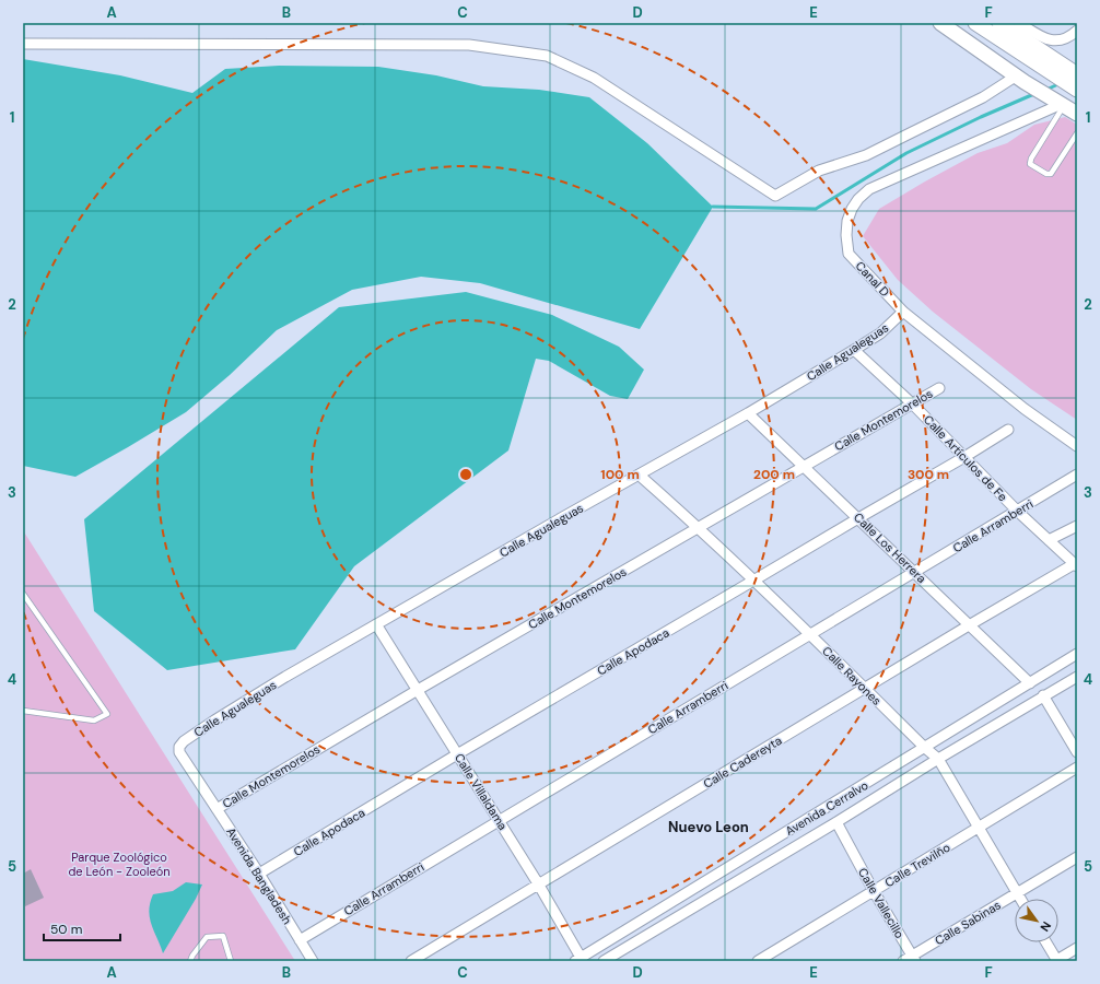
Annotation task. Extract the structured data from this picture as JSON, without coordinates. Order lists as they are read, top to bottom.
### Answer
{
  "streets": {
    "street": [
      "Canal D",
      "Calle Agualeguas",
      "Calle Montemorelos",
      "Calle Artículos de Fe",
      "Calle Arramberri",
      "Calle Los Herrera",
      "Calle Apodaca",
      "Calle Rayones",
      "Calle Cadereyta",
      "Calle Villaldama",
      "Avenida Cerralvo",
      "Calle Trevilño",
      "Avenida Bangladesh",
      "Calle Vallecillo",
      "Calle Sabinas"
    ]
  },
  "crossings": [
    ["Canal D", "Calle Agualeguas"],
    ["Calle Agualeguas", "Calle Artículos de Fe"],
    ["Calle Agualeguas", "Calle Los Herrera"],
    ["Calle Agualeguas", "Calle Rayones"],
    ["Calle Agualeguas", "Calle Villaldama"],
    ["Calle Agualeguas", "Avenida Bangladesh"],
    ["Calle Montemorelos", "Calle Artículos de Fe"],
    ["Calle Montemorelos", "Calle Los Herrera"],
    ["Calle Montemorelos", "Calle Rayones"],
    ["Calle Montemorelos", "Calle Villaldama"],
    ["Calle Montemorelos", "Avenida Bangladesh"],
    ["Calle Artículos de Fe", "Calle Arramberri"],
    ["Calle Artículos de Fe", "Calle Apodaca"],
    ["Calle Artículos de Fe", "Calle Cadereyta"],
    ["Calle Arramberri", "Calle Los Herrera"],
    ["Calle Arramberri", "Calle Rayones"],
    ["Calle Arramberri", "Calle Villaldama"],
    ["Calle Arramberri", "Avenida Bangladesh"],
    ["Calle Los Herrera", "Calle Apodaca"],
    ["Calle Los Herrera", "Calle Cadereyta"],
    ["Calle Los Herrera", "Avenida Cerralvo"],
    ["Calle Apodaca", "Calle Rayones"],
    ["Calle Apodaca", "Calle Villaldama"],
    ["Calle Apodaca", "Avenida Bangladesh"],
    ["Calle Rayones", "Calle Cadereyta"],
    ["Calle Rayones", "Avenida Cerralvo"],
    ["Calle Rayones", "Calle Trevilño"],
    ["Calle Rayones", "Calle Sabinas"],
    ["Calle Cadereyta", "Calle Villaldama"],
    ["Calle Villaldama", "Avenida Cerralvo"],
    ["Avenida Cerralvo", "Calle Vallecillo"],
    ["Calle Trevilño", "Calle Vallecillo"],
    ["Calle Vallecillo", "Calle Sabinas"]
  ],
  "districts": ["Nuevo Leon"],
  "parks": ["Parque Zoológico de León - Zooleón"],
  "scale_bar": "50 m",
  "north": "bottom right",
  "grid": {
    "columns": [
      "A",
      "B",
      "C",
      "D",
      "E",
      "F"
    ],
    "rows": [
      "1",
      "2",
      "3",
      "4",
      "5"
    ]
  },
  "rings": ["100 m", "200 m", "300 m"]
}
